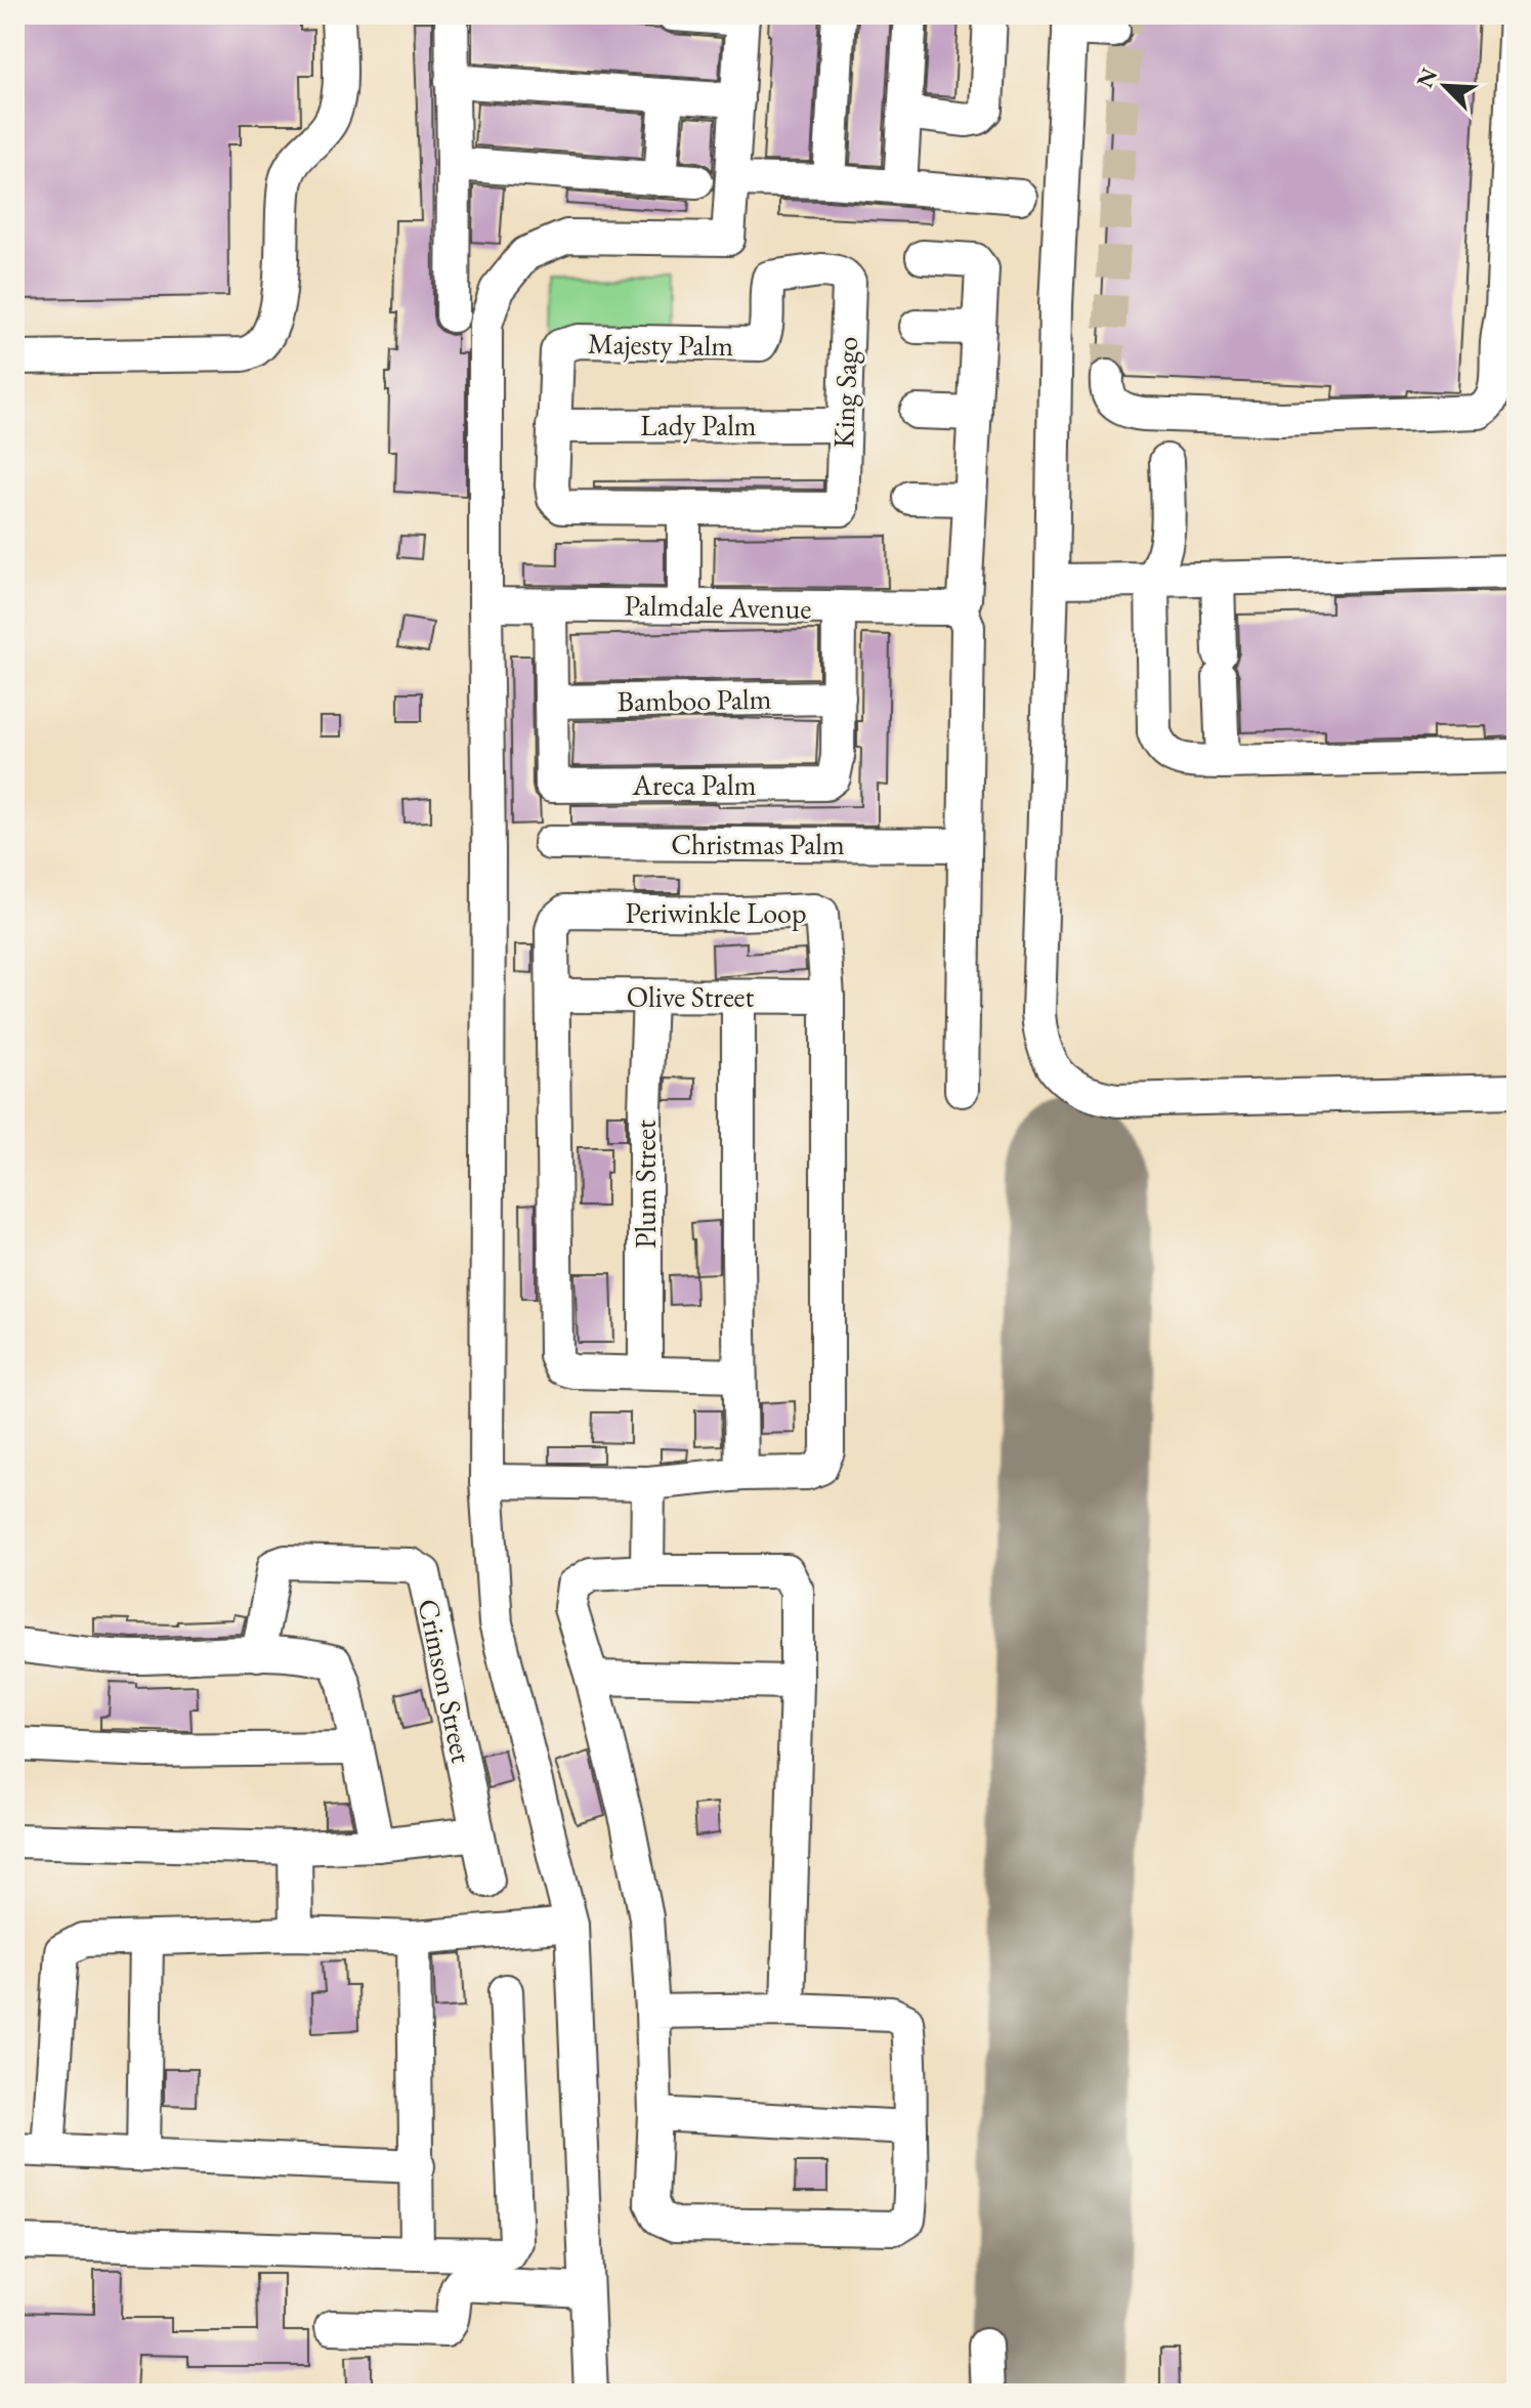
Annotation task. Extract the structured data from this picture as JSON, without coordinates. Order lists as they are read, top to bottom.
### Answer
{
  "streets": {
    "street": [
      "Majesty Palm",
      "King Sago",
      "Lady Palm",
      "Palmdale Avenue",
      "Bamboo Palm",
      "Areca Palm",
      "Christmas Palm",
      "Periwinkle Loop",
      "Olive Street",
      "Plum Street",
      "Crimson Street"
    ]
  },
  "crossings": [
    ["Majesty Palm", "King Sago"],
    ["Majesty Palm", "Lady Palm"],
    ["King Sago", "Lady Palm"],
    ["Bamboo Palm", "Areca Palm"],
    ["Periwinkle Loop", "Olive Street"],
    ["Periwinkle Loop", "Plum Street"],
    ["Olive Street", "Plum Street"]
  ],
  "north": "top left"
}
